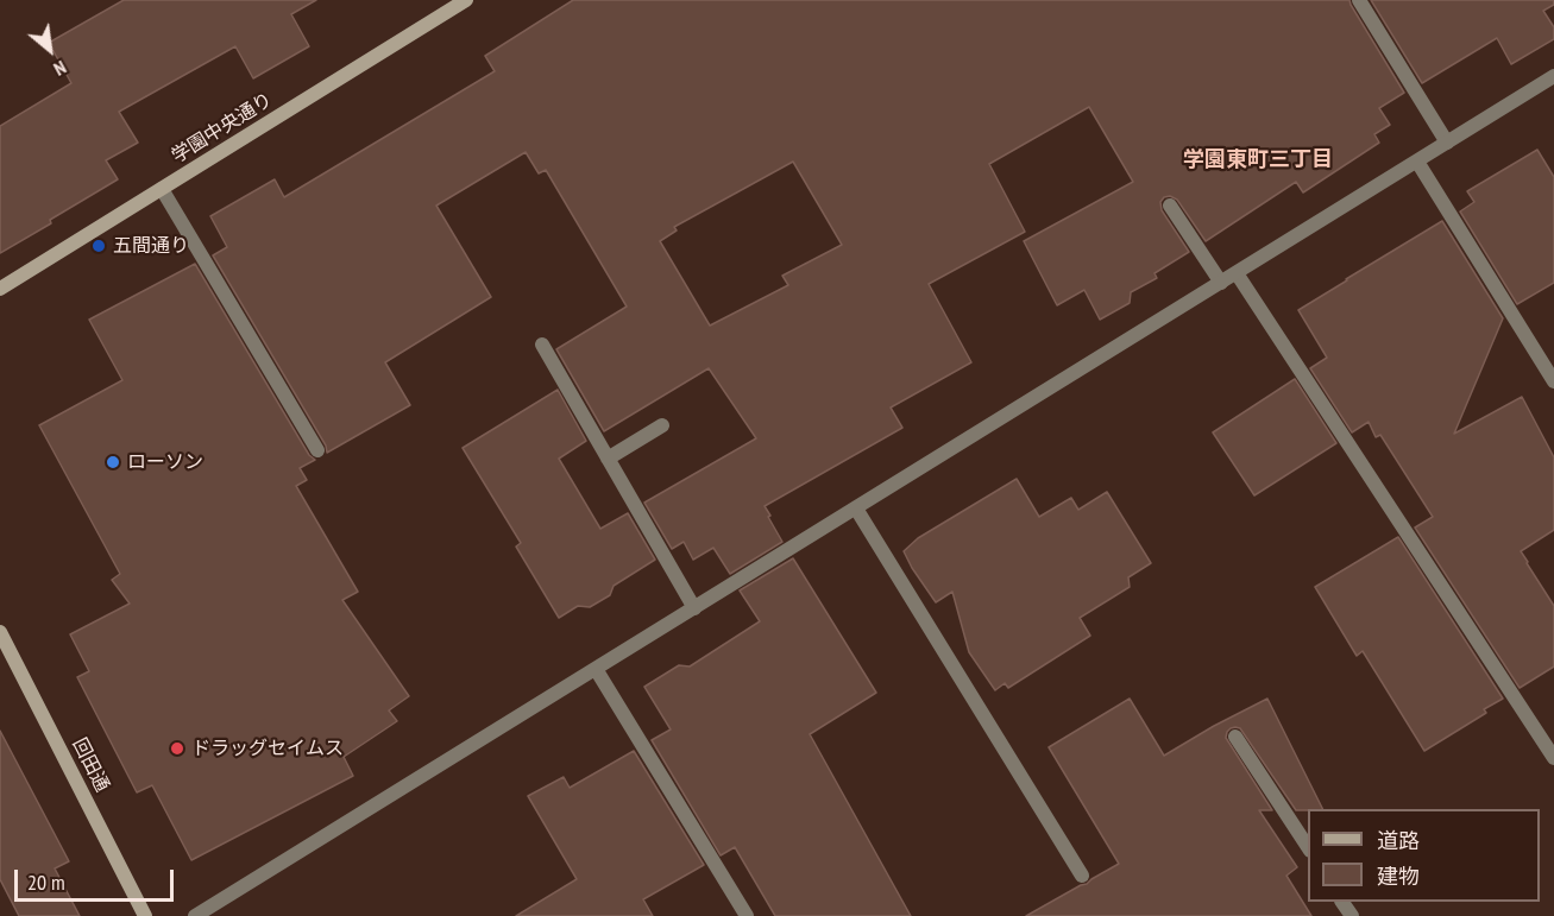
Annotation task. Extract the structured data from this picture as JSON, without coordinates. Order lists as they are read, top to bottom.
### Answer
{
  "streets": {
    "street": ["学園中央通り", "回田通"]
  },
  "districts": ["学園東町三丁目"],
  "places": ["五間通り", "ローソン", "ドラッグセイムス"],
  "legend": ["道路", "建物"],
  "scale_bar": "20 m",
  "north": "bottom right"
}
